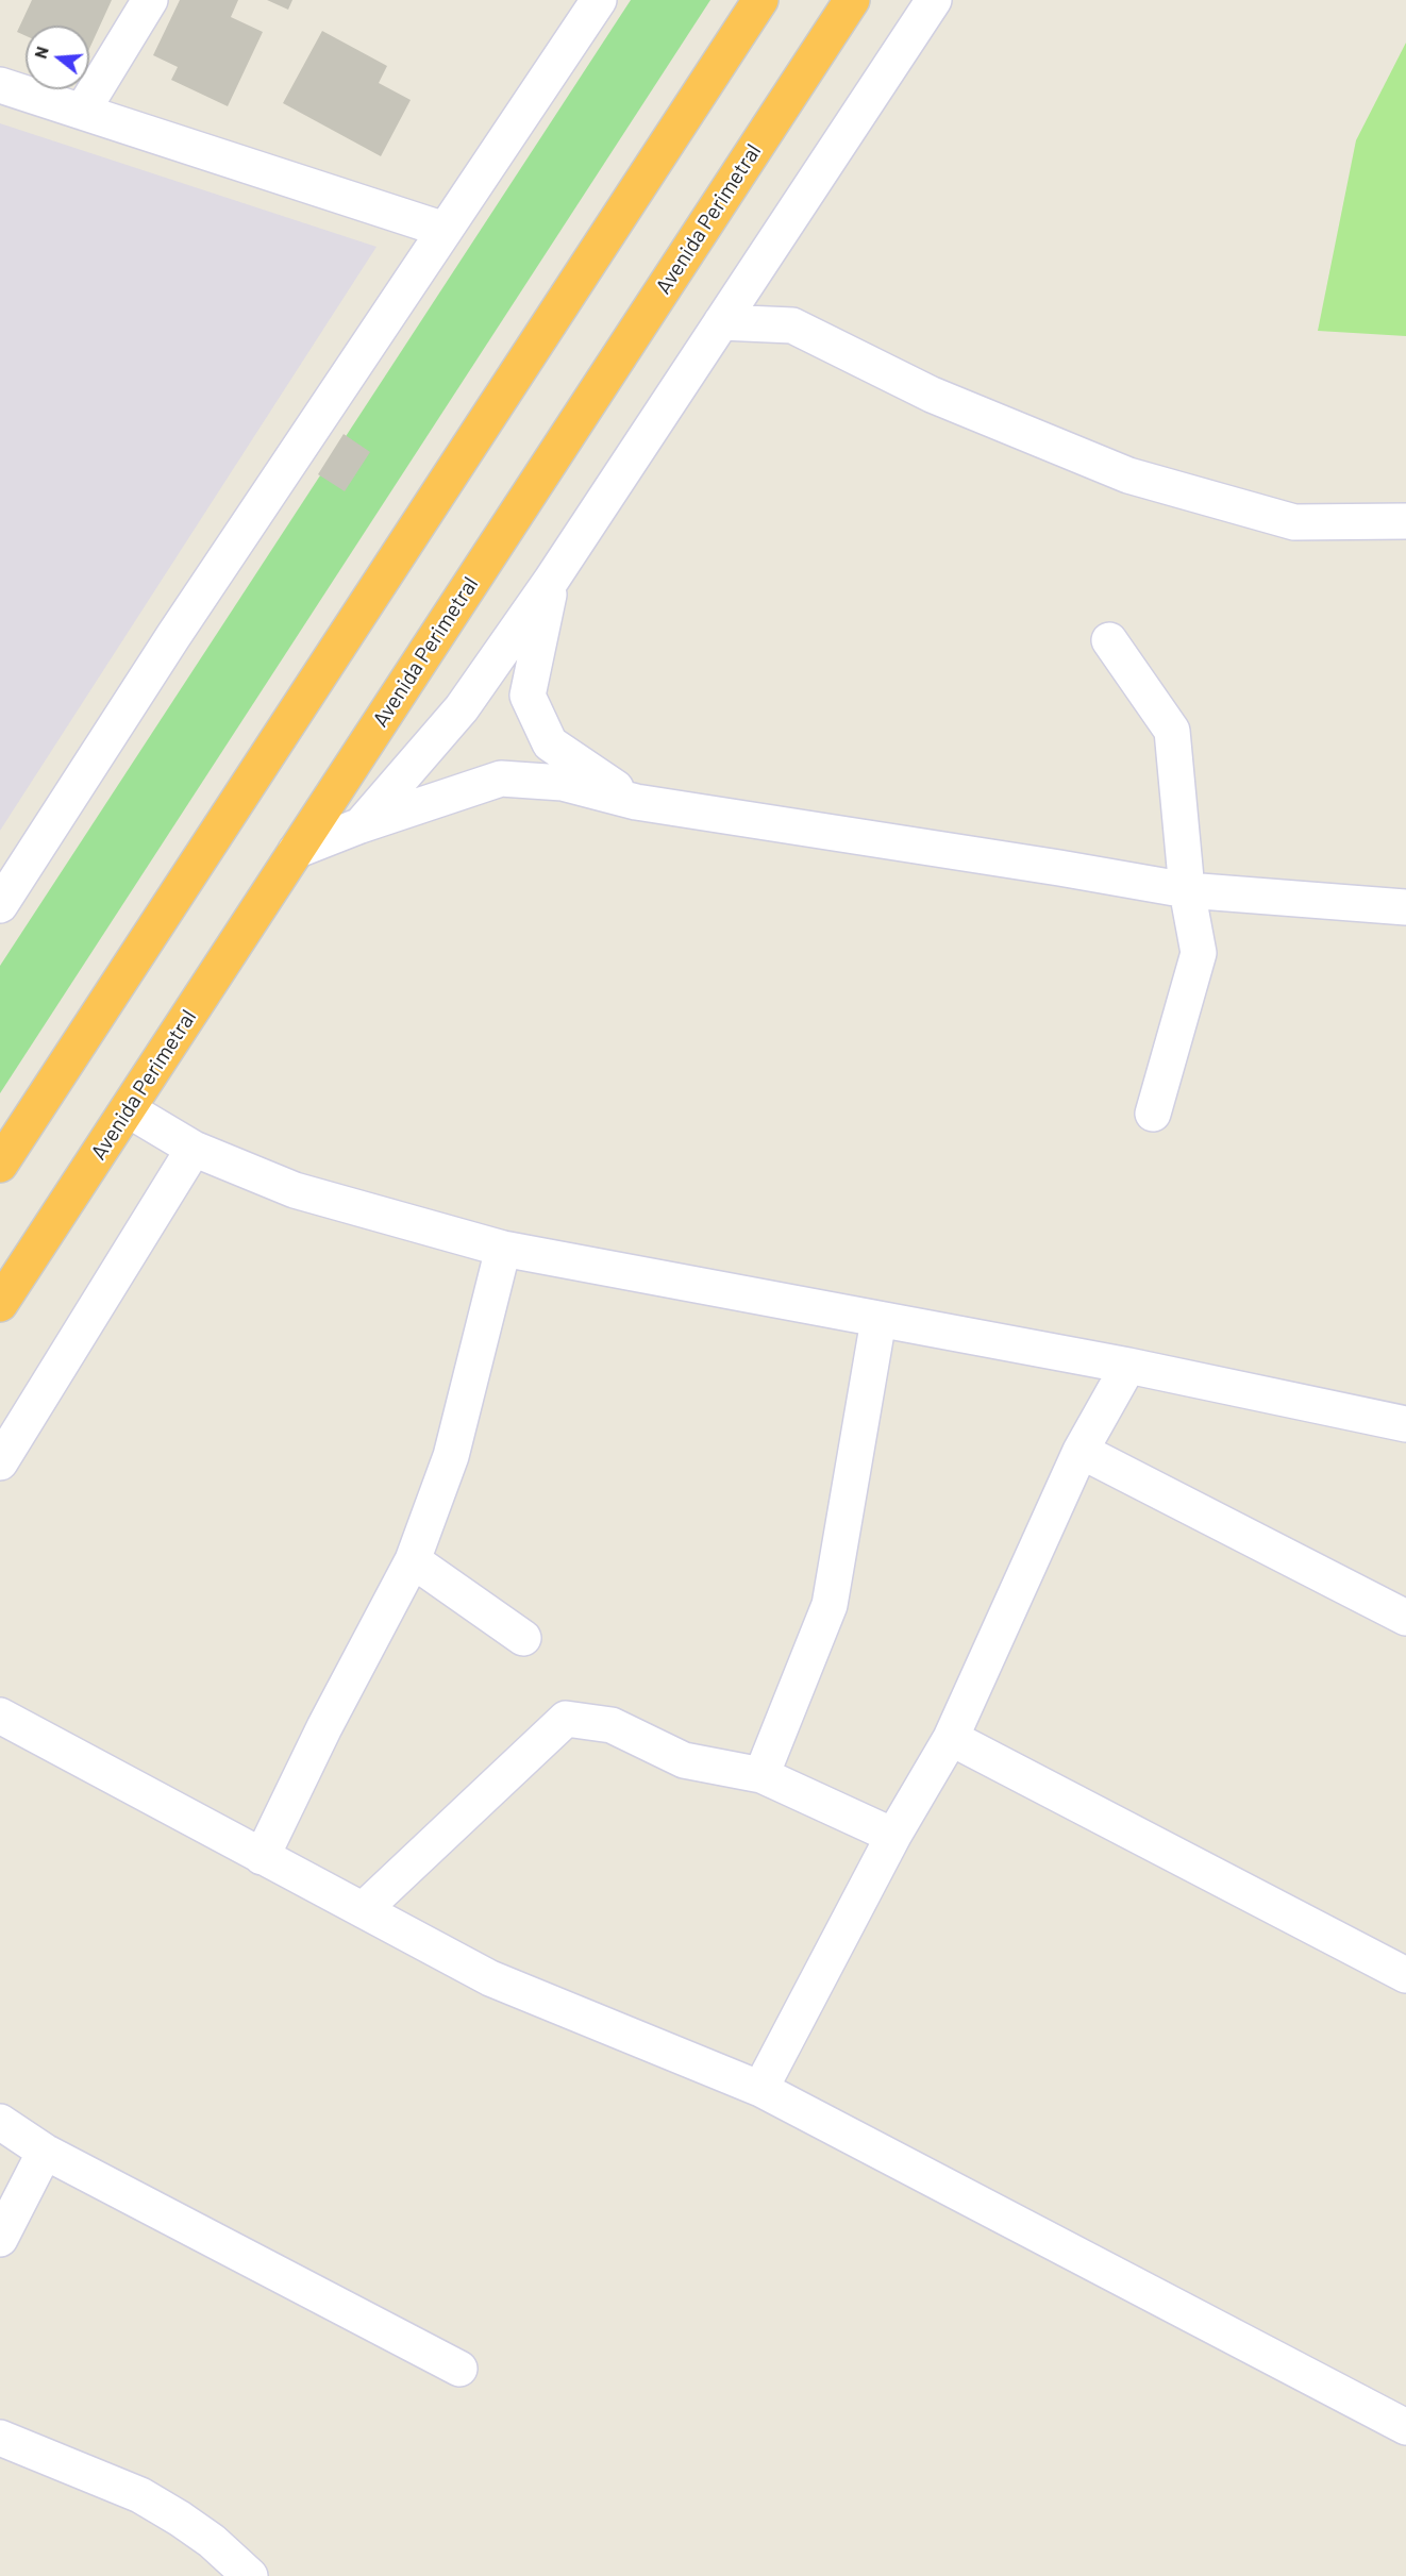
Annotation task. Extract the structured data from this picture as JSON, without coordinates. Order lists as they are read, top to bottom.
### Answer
{
  "streets": {
    "highway": ["Avenida Perimetral"]
  },
  "north": "left"
}
